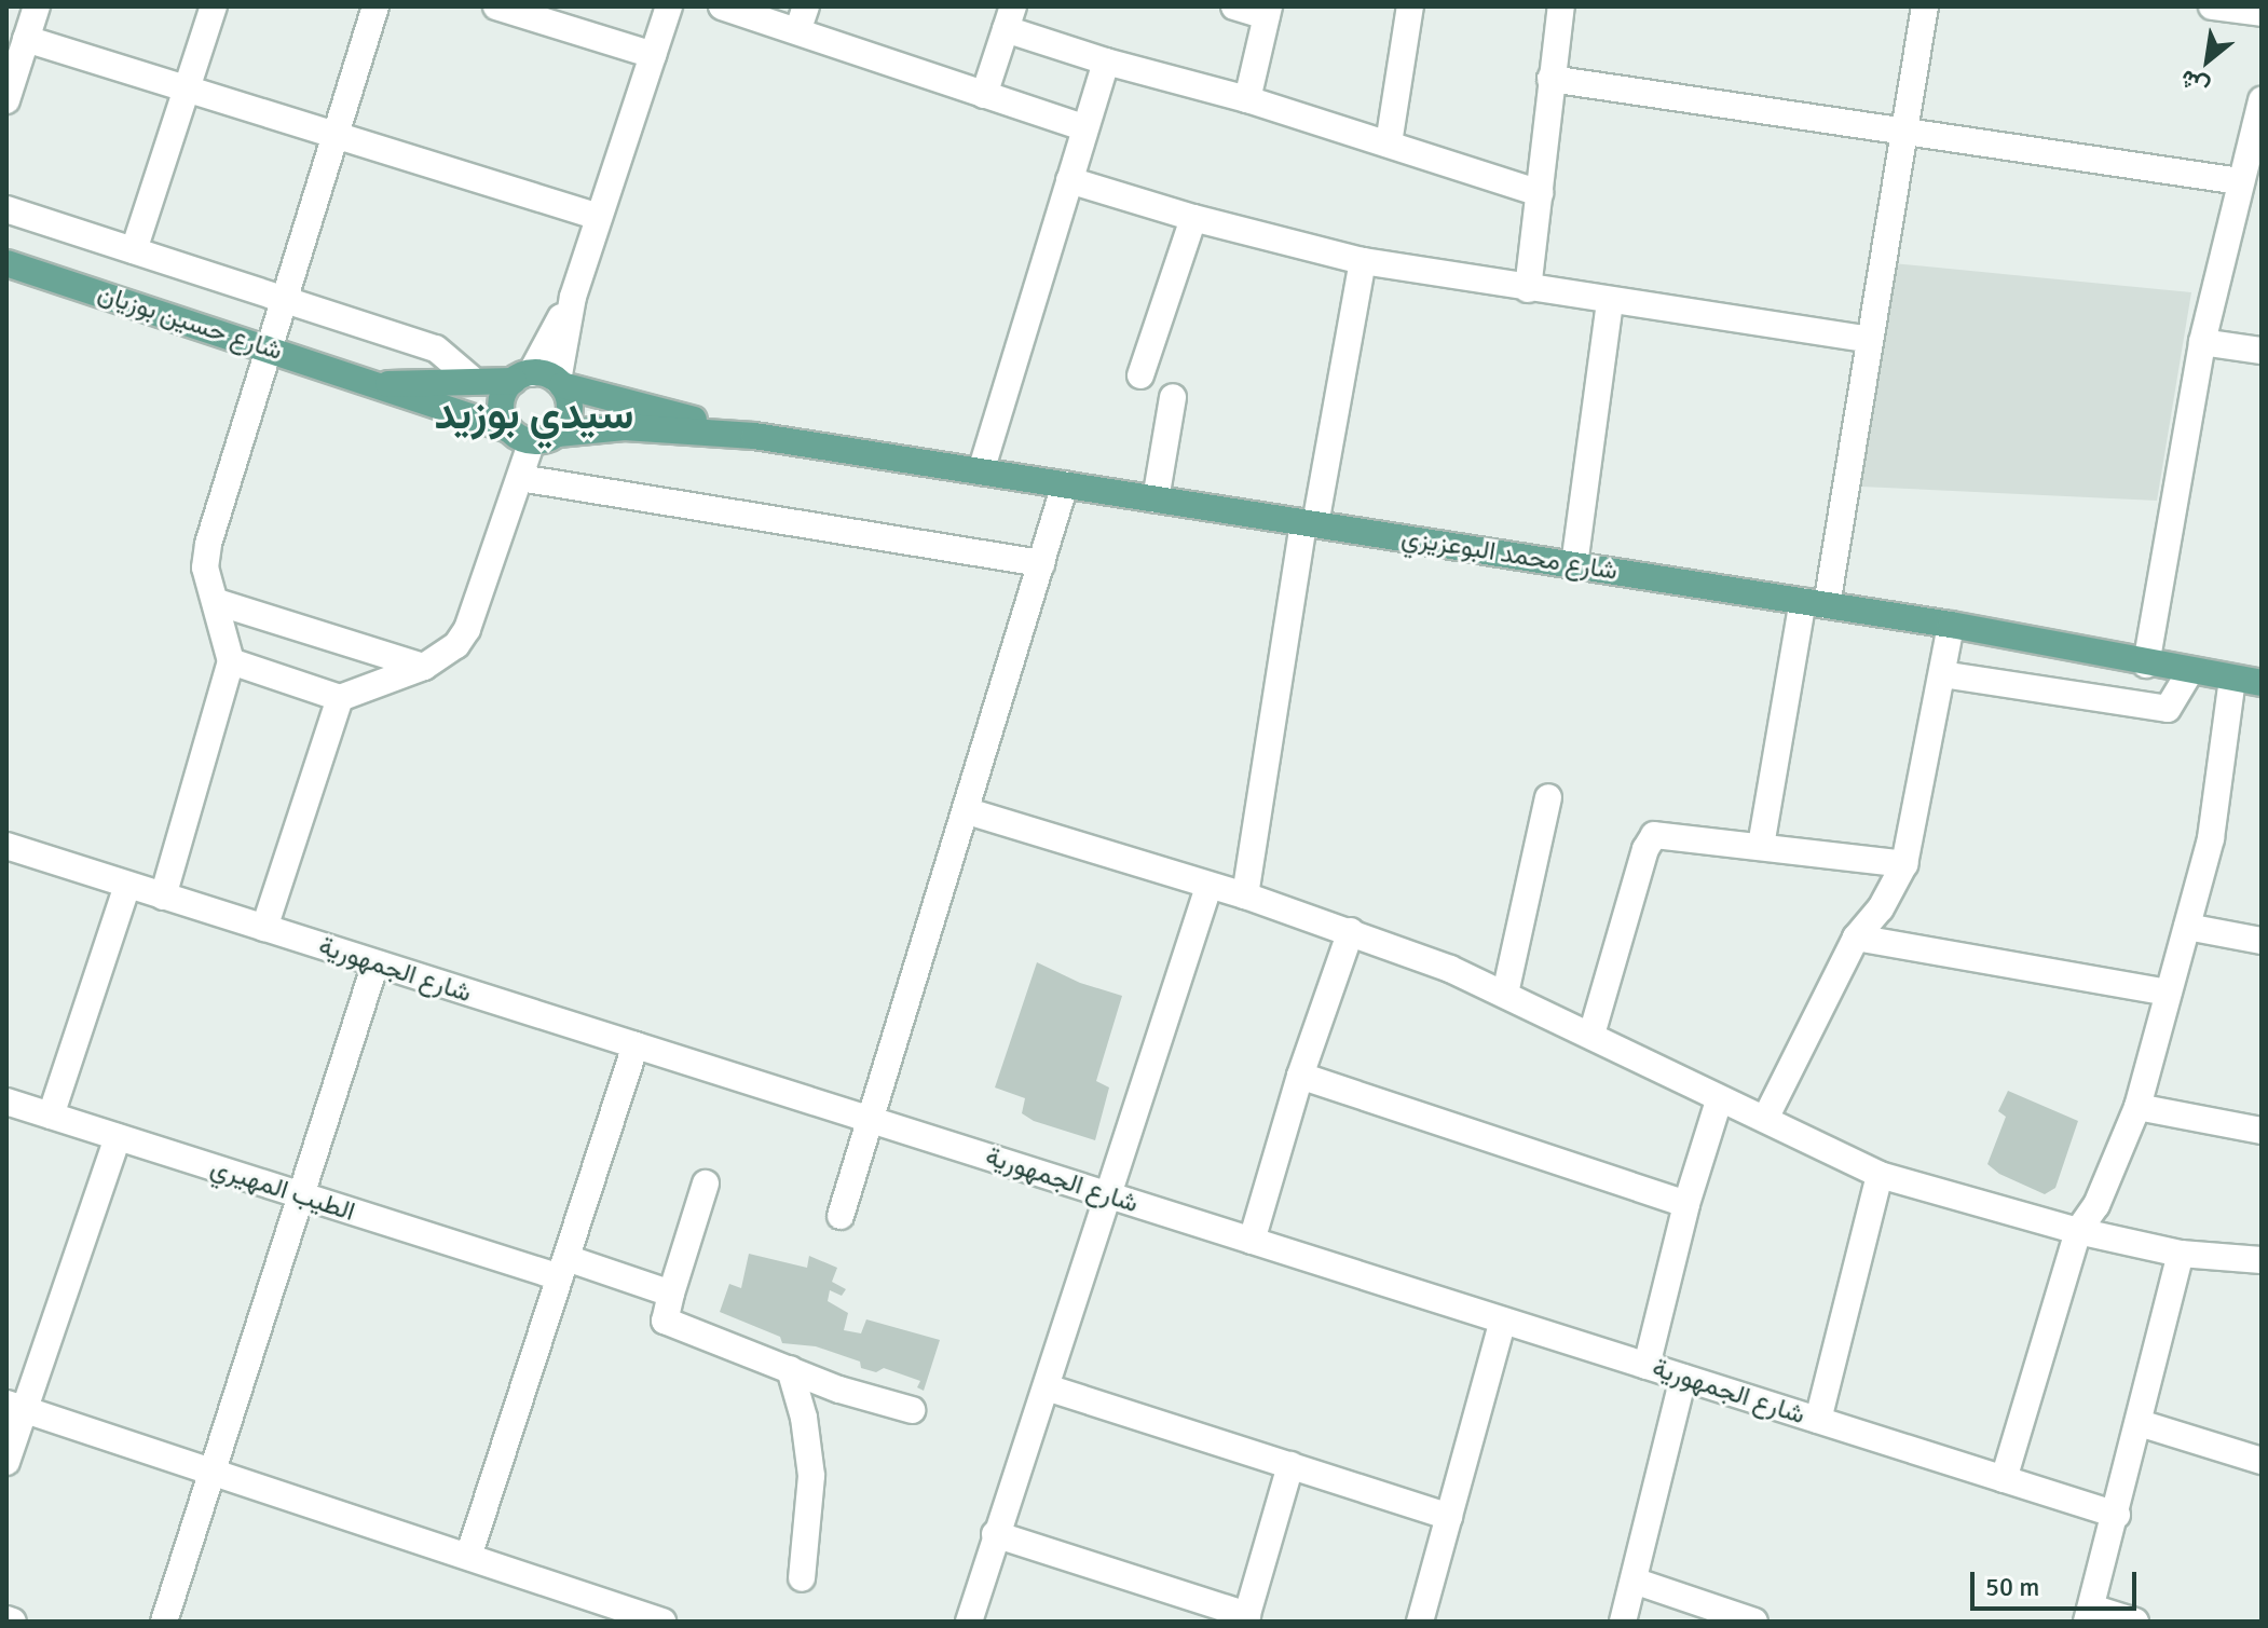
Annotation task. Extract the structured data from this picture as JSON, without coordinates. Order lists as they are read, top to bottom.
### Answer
{
  "streets": {
    "main road": ["شارع حسين بوزيان", "شارع محمد البوعزيزي"],
    "street": ["شارع الجمهورية", "الطيب المهيري"]
  },
  "crossings": [
    ["شارع حسين بوزيان", "شارع محمد البوعزيزي"]
  ],
  "districts": ["سيدي بوزيد"],
  "scale_bar": "50 m",
  "north": "bottom left"
}
